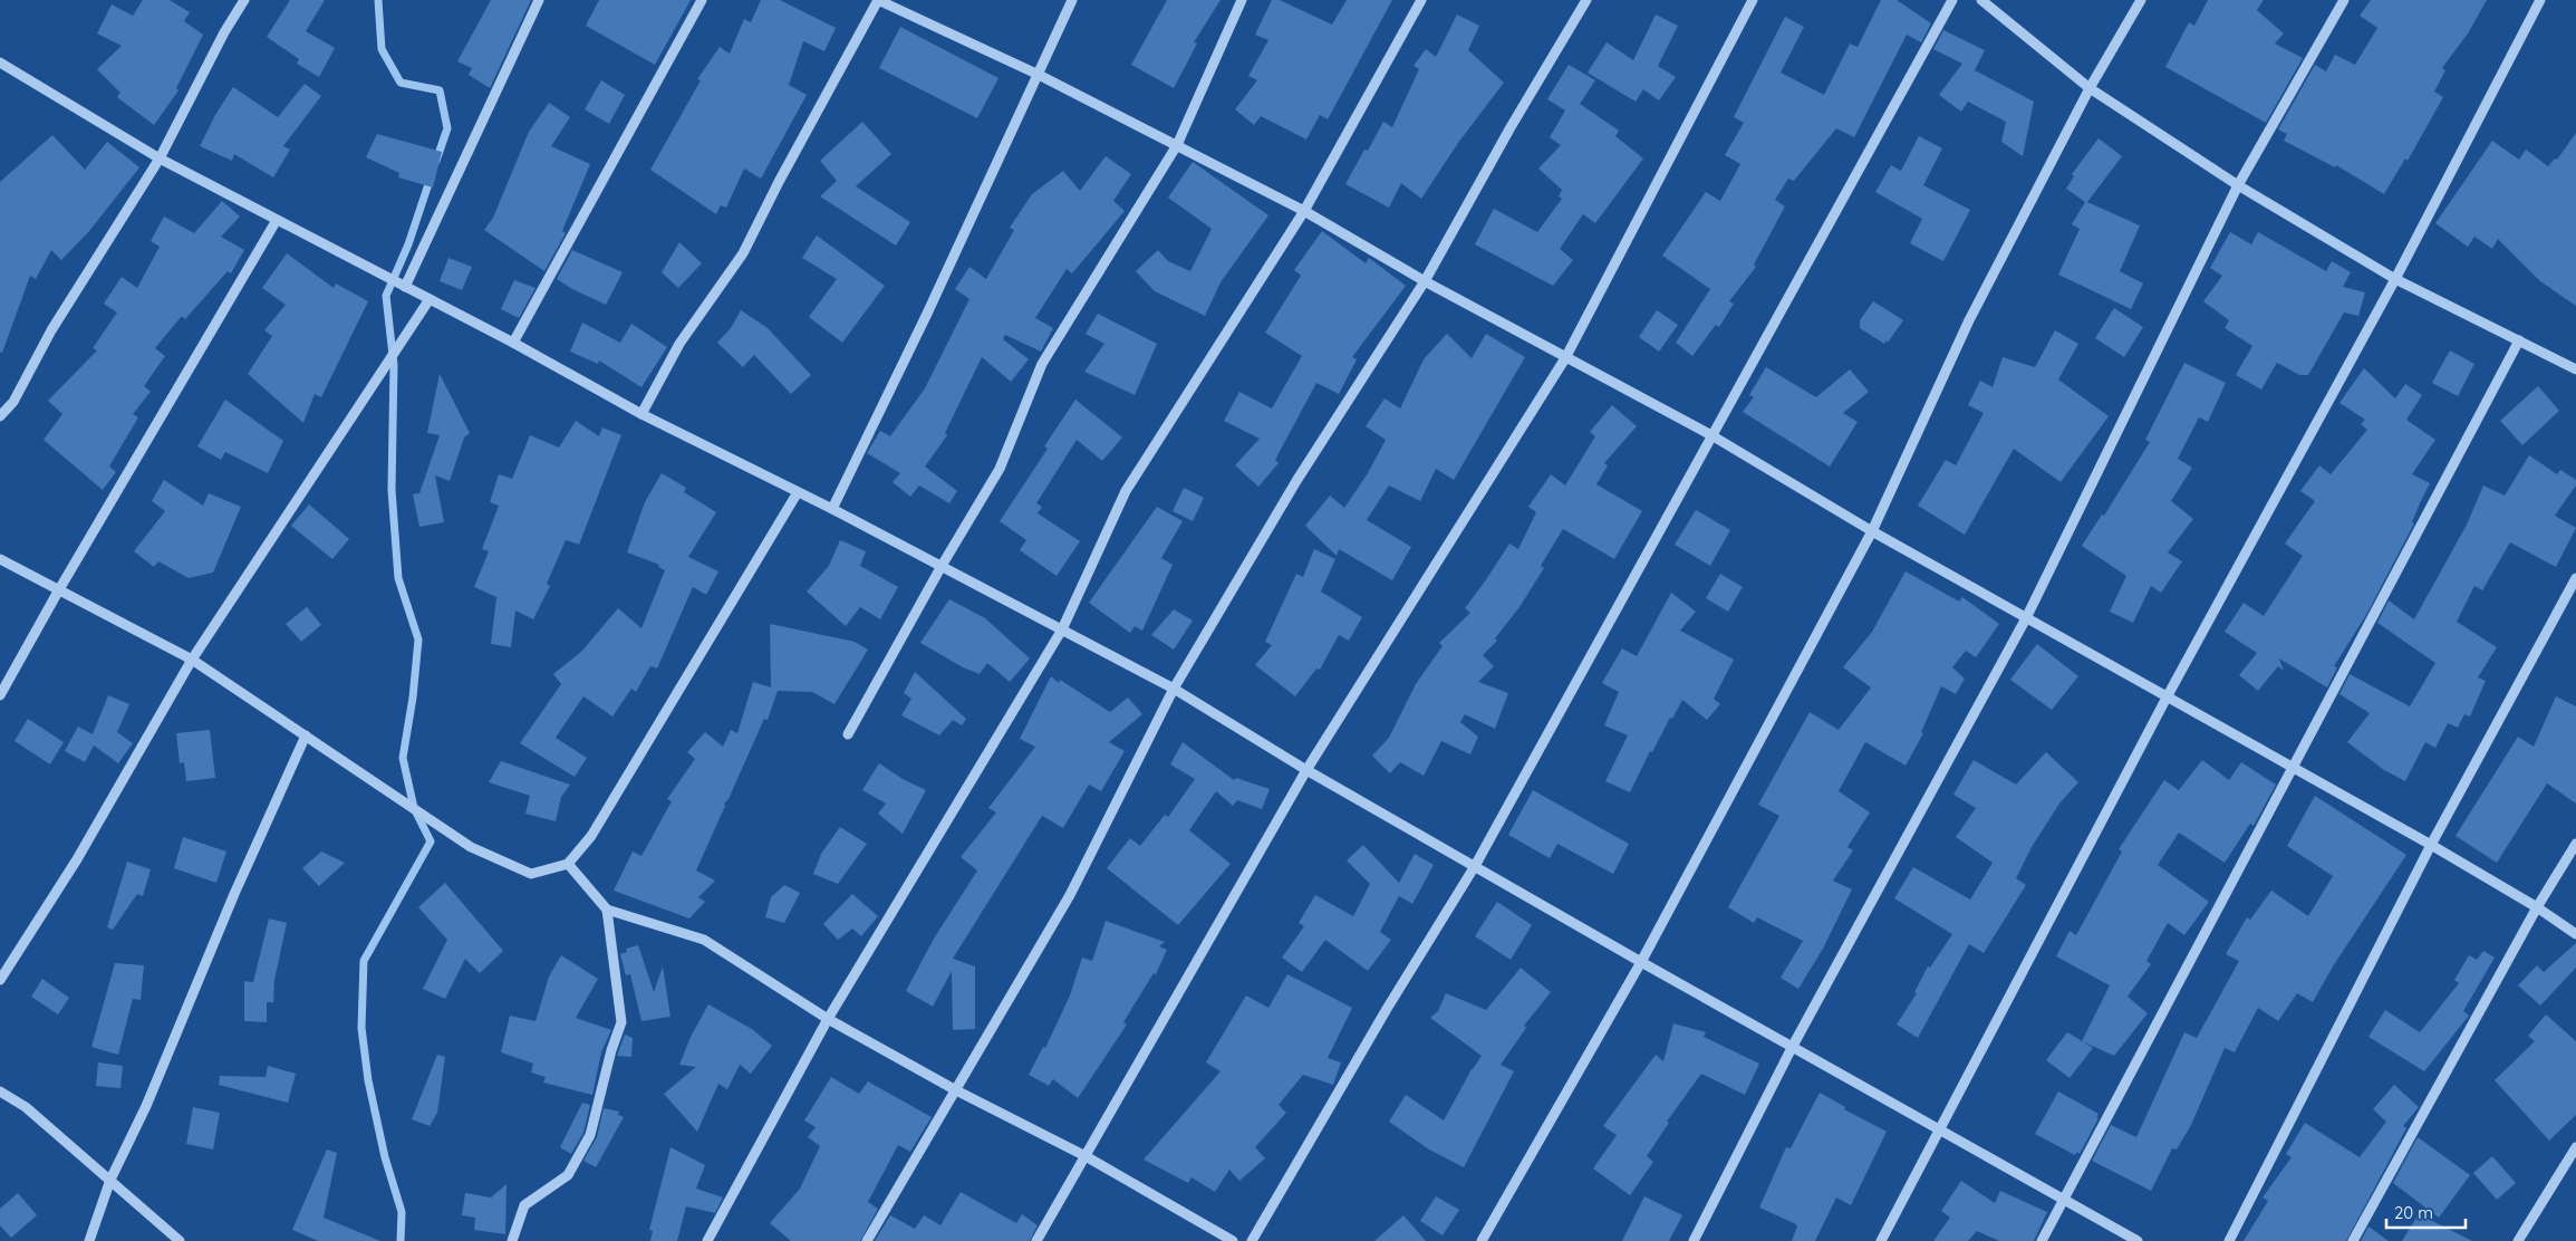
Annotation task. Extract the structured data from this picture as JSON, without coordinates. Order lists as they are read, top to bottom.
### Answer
{
  "scale_bar": "20 m"
}
